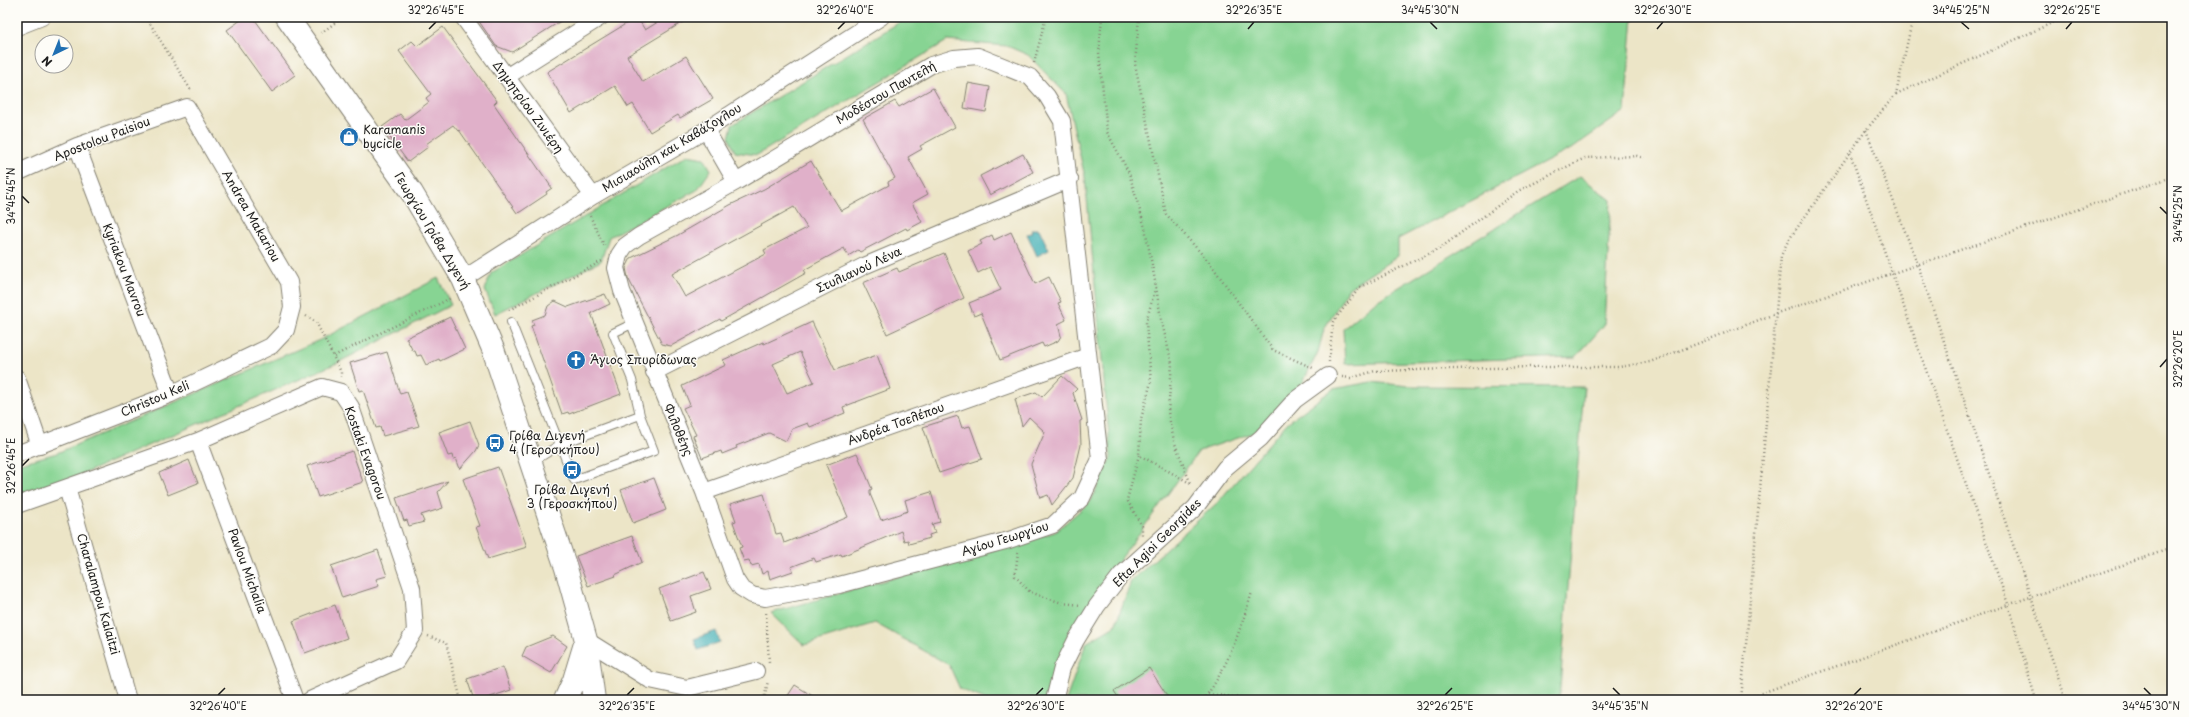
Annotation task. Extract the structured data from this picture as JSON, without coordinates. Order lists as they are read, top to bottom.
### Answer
{
  "streets": {
    "street": [
      "Μοδέστου Παντελή",
      "Δημητρίου Ζινιέρη",
      "Apostolou Paisiou",
      "Μισιαούλη και Καβάζογλου",
      "Andrea Makariou",
      "Γεωργίου Γρίβα Διγενή",
      "Kyriakou Mavrou",
      "Στυλιανού Λένα",
      "Christou Keli",
      "Ανδρέα Τσελέπου",
      "Φιλοθέης",
      "Kostaki Evagorou",
      "Αγίου Γεωργίου",
      "Efta Agioi Georgides",
      "Pavlou Michalia",
      "Charalampou Kalaitzi"
    ]
  },
  "crossings": [
    ["Μοδέστου Παντελή", "Στυλιανού Λένα"],
    ["Μοδέστου Παντελή", "Φιλοθέης"],
    ["Μοδέστου Παντελή", "Αγίου Γεωργίου"],
    ["Δημητρίου Ζινιέρη", "Μισιαούλη και Καβάζογλου"],
    ["Apostolou Paisiou", "Andrea Makariou"],
    ["Apostolou Paisiou", "Kyriakou Mavrou"],
    ["Μισιαούλη και Καβάζογλου", "Γεωργίου Γρίβα Διγενή"],
    ["Andrea Makariou", "Christou Keli"],
    ["Kyriakou Mavrou", "Christou Keli"],
    ["Στυλιανού Λένα", "Φιλοθέης"],
    ["Στυλιανού Λένα", "Αγίου Γεωργίου"],
    ["Ανδρέα Τσελέπου", "Φιλοθέης"],
    ["Ανδρέα Τσελέπου", "Αγίου Γεωργίου"],
    ["Φιλοθέης", "Αγίου Γεωργίου"],
    ["Kostaki Evagorou", "Pavlou Michalia"],
    ["Kostaki Evagorou", "Charalampou Kalaitzi"]
  ],
  "places": {
    "shop": ["Karamanis bycicle"],
    "church": ["Άγιος Σπυρίδωνας"],
    "bus stop": ["Γρίβα Διγενή 4 (Γεροσκήπου)", "Γρίβα Διγενή 3 (Γεροσκήπου)"]
  },
  "north": "bottom left",
  "coordinates": [
    "32°26'45\"E",
    "32°26'40\"E",
    "32°26'35\"E",
    "34°45'30\"N",
    "32°26'30\"E",
    "34°45'25\"N",
    "32°26'25\"E",
    "34°45'45\"N",
    "32°26'20\"E",
    "34°45'35\"N"
  ]
}
